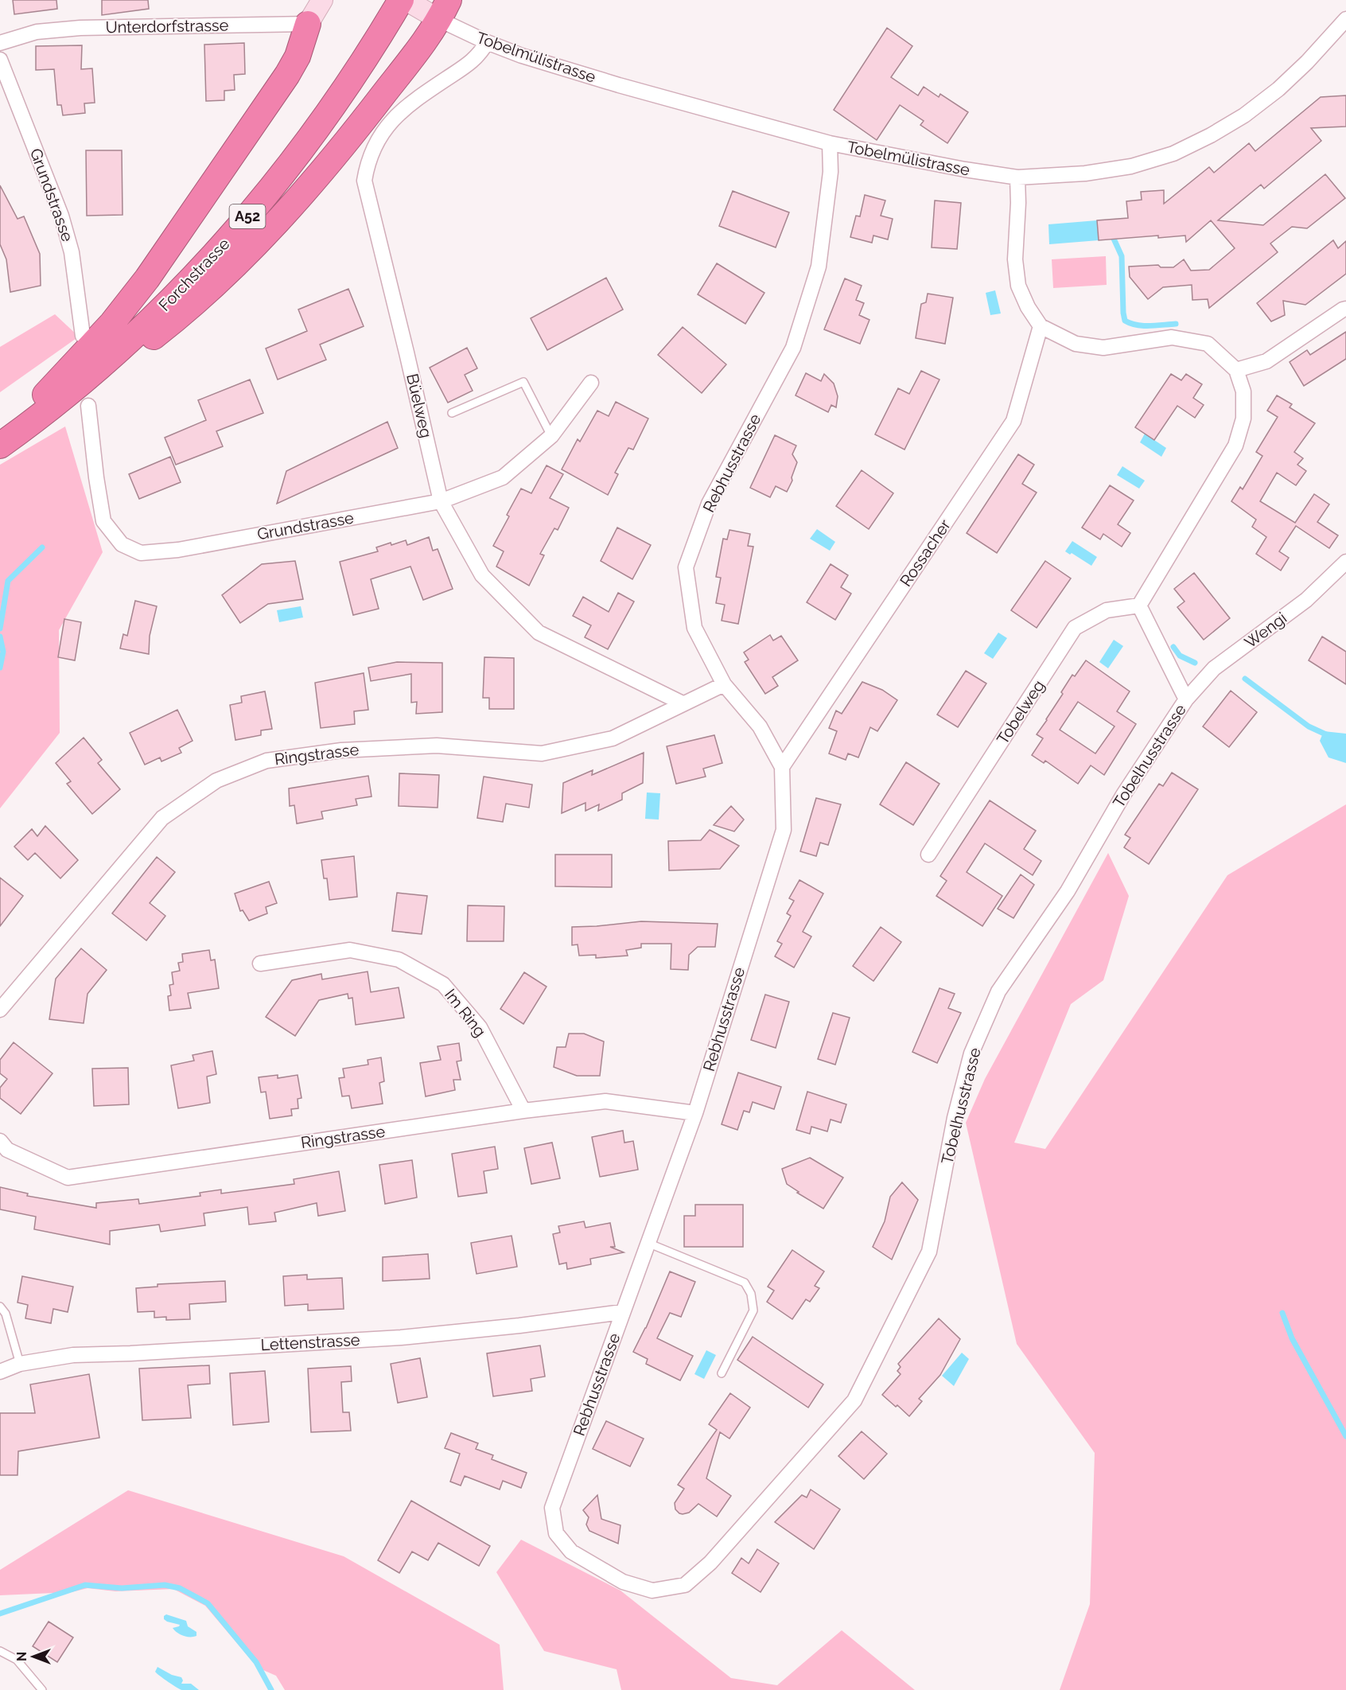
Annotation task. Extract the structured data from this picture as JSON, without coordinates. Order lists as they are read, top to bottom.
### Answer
{
  "streets": {
    "highway": ["A52", "Forchstrasse"],
    "street": [
      "Unterdorfstrasse",
      "Tobelmülistrasse",
      "Grundstrasse",
      "Büelweg",
      "Rebhusstrasse",
      "Rossacher",
      "Wengi",
      "Tobelweg",
      "Ringstrasse",
      "Tobelhusstrasse",
      "Im Ring",
      "Lettenstrasse"
    ]
  },
  "crossings": [
    ["Tobelmülistrasse", "Büelweg"],
    ["Tobelmülistrasse", "Rebhusstrasse"],
    ["Grundstrasse", "Büelweg"],
    ["Büelweg", "Ringstrasse"],
    ["Rebhusstrasse", "Rossacher"],
    ["Rebhusstrasse", "Ringstrasse"],
    ["Rebhusstrasse", "Tobelhusstrasse"],
    ["Rebhusstrasse", "Lettenstrasse"],
    ["Wengi", "Tobelhusstrasse"],
    ["Tobelweg", "Tobelhusstrasse"],
    ["Ringstrasse", "Im Ring"]
  ],
  "north": "left"
}
